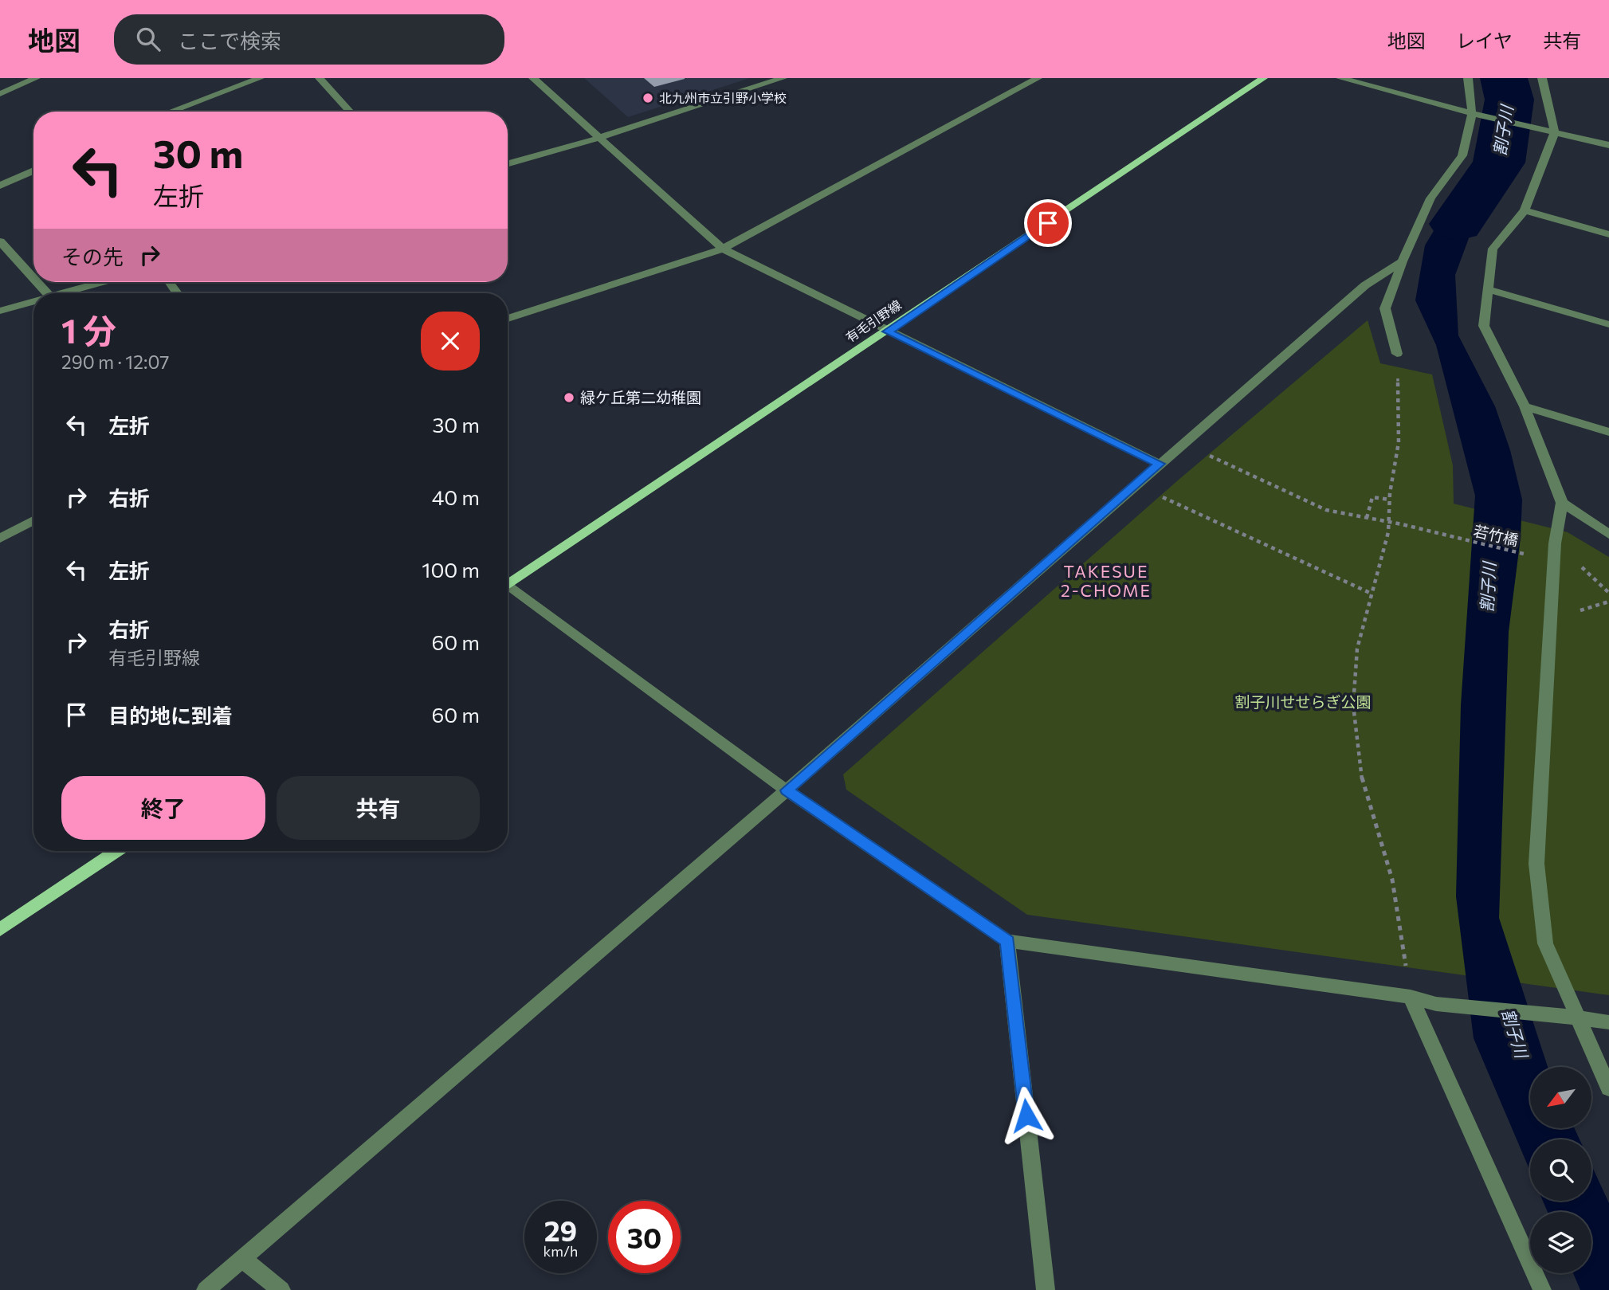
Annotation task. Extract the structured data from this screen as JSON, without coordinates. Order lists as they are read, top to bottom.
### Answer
{
  "streets": {
    "main road": ["有毛引野線"],
    "path": ["若竹橋"]
  },
  "districts": ["TAKESUE 2-CHOME"],
  "water": ["割子川"],
  "parks": ["割子川せせらぎ公園"],
  "places": ["北九州市立引野小学校", "緑ケ丘第二幼稚園"],
  "north": "bottom left",
  "page": {
    "header": "地図",
    "search": "ここで検索",
    "nav": ["地図", "レイヤ", "共有"],
    "turn": ["30 m", "左折"],
    "then": "その先",
    "heading": ["1 分", "290 m · 12:07"],
    "list": [
      {
        "name": "左折",
        "value": "30 m"
      },
      {
        "name": "右折",
        "value": "40 m"
      },
      {
        "name": "左折",
        "value": "100 m"
      },
      {
        "name": "右折",
        "note": "有毛引野線",
        "value": "60 m"
      },
      {
        "name": "目的地に到着",
        "value": "60 m"
      }
    ],
    "buttons": ["終了", "共有"],
    "speed": "29 km/h",
    "limit": "30"
  }
}
